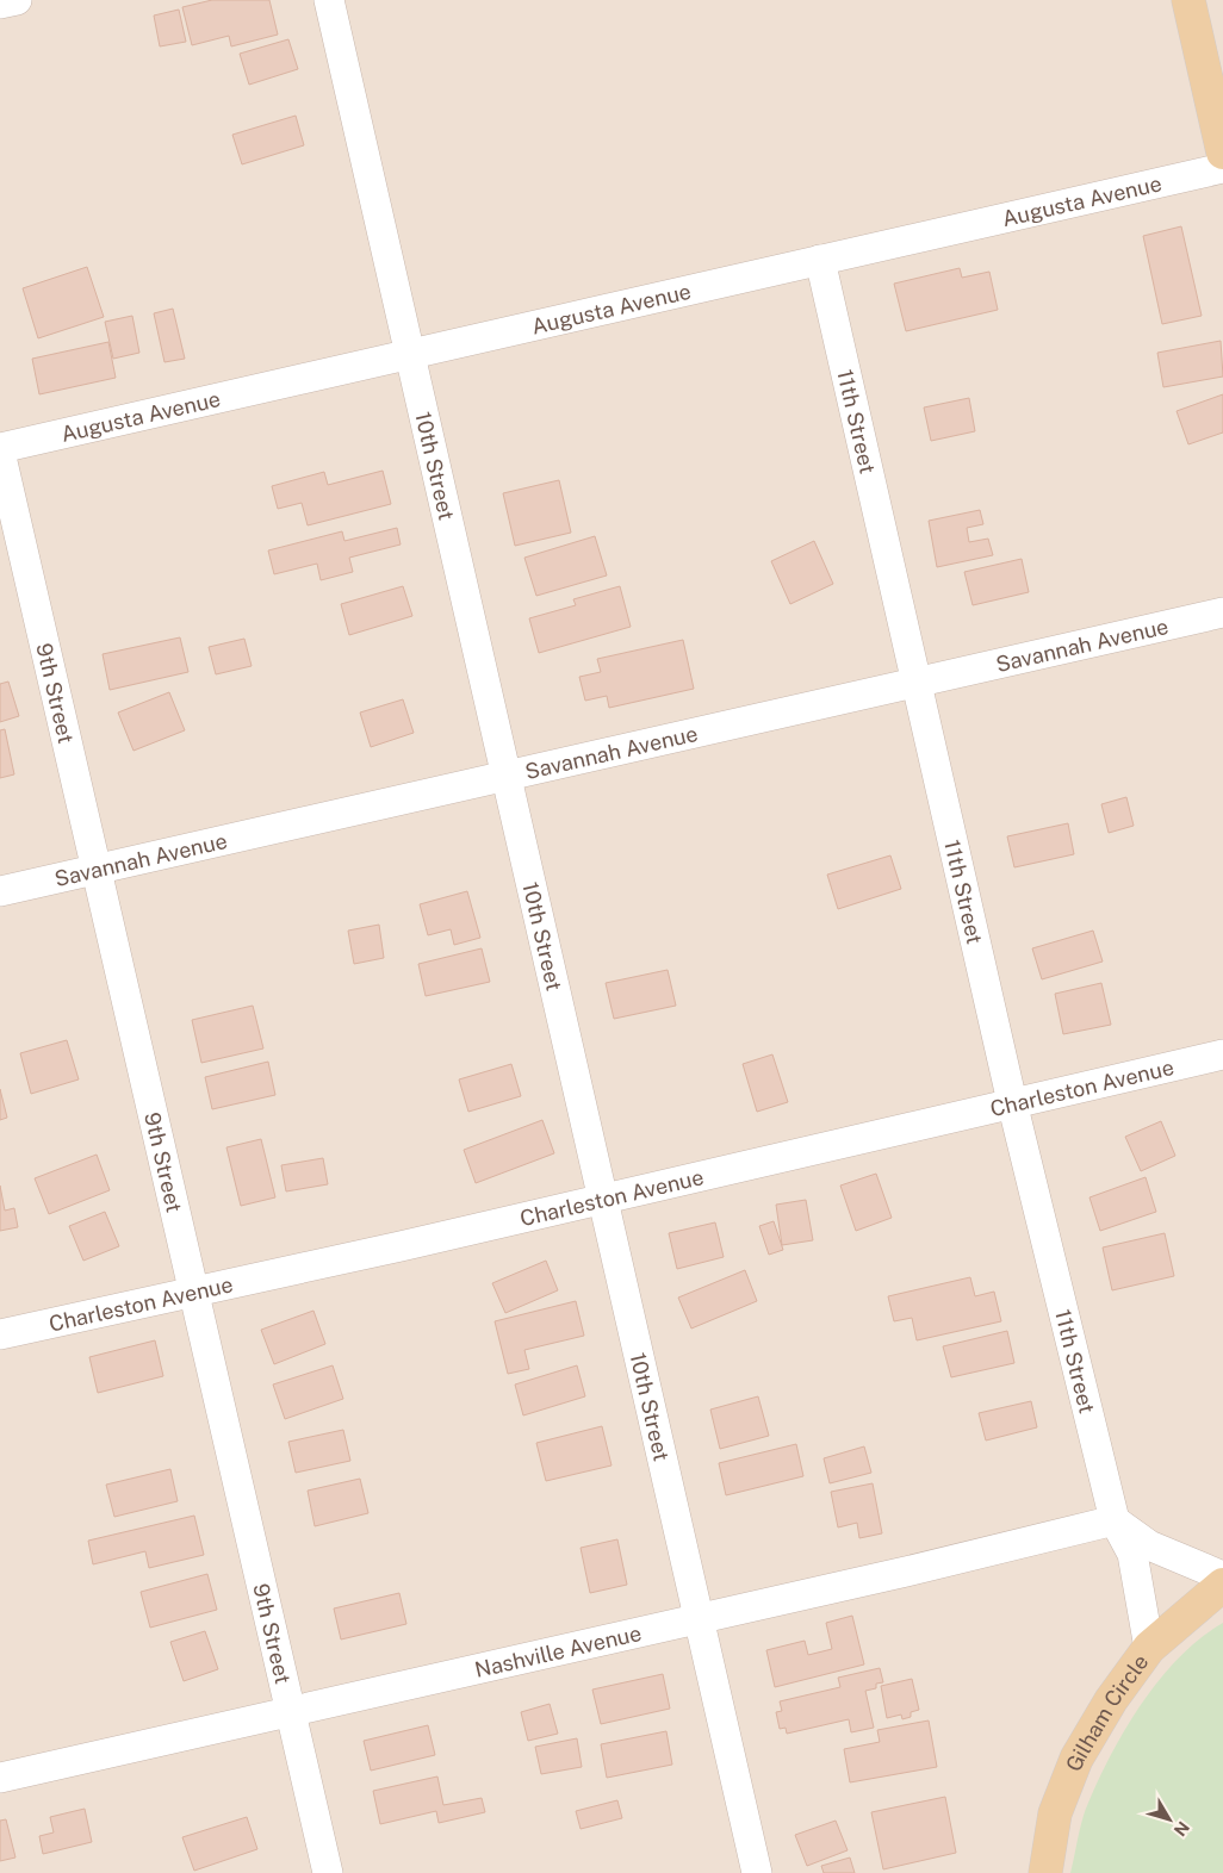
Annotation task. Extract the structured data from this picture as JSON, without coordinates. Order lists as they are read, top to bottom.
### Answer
{
  "streets": {
    "main road": ["Gilham Circle"],
    "street": [
      "Augusta Avenue",
      "11th Street",
      "10th Street",
      "Savannah Avenue",
      "9th Street",
      "Charleston Avenue",
      "Nashville Avenue"
    ]
  },
  "crossings": [
    ["Augusta Avenue", "11th Street"],
    ["Augusta Avenue", "10th Street"],
    ["Augusta Avenue", "9th Street"],
    ["11th Street", "Savannah Avenue"],
    ["11th Street", "Charleston Avenue"],
    ["11th Street", "Nashville Avenue"],
    ["11th Street", "Gilham Circle"],
    ["10th Street", "Savannah Avenue"],
    ["10th Street", "Charleston Avenue"],
    ["10th Street", "Nashville Avenue"],
    ["Savannah Avenue", "9th Street"],
    ["9th Street", "Charleston Avenue"],
    ["9th Street", "Nashville Avenue"]
  ],
  "north": "bottom right"
}
